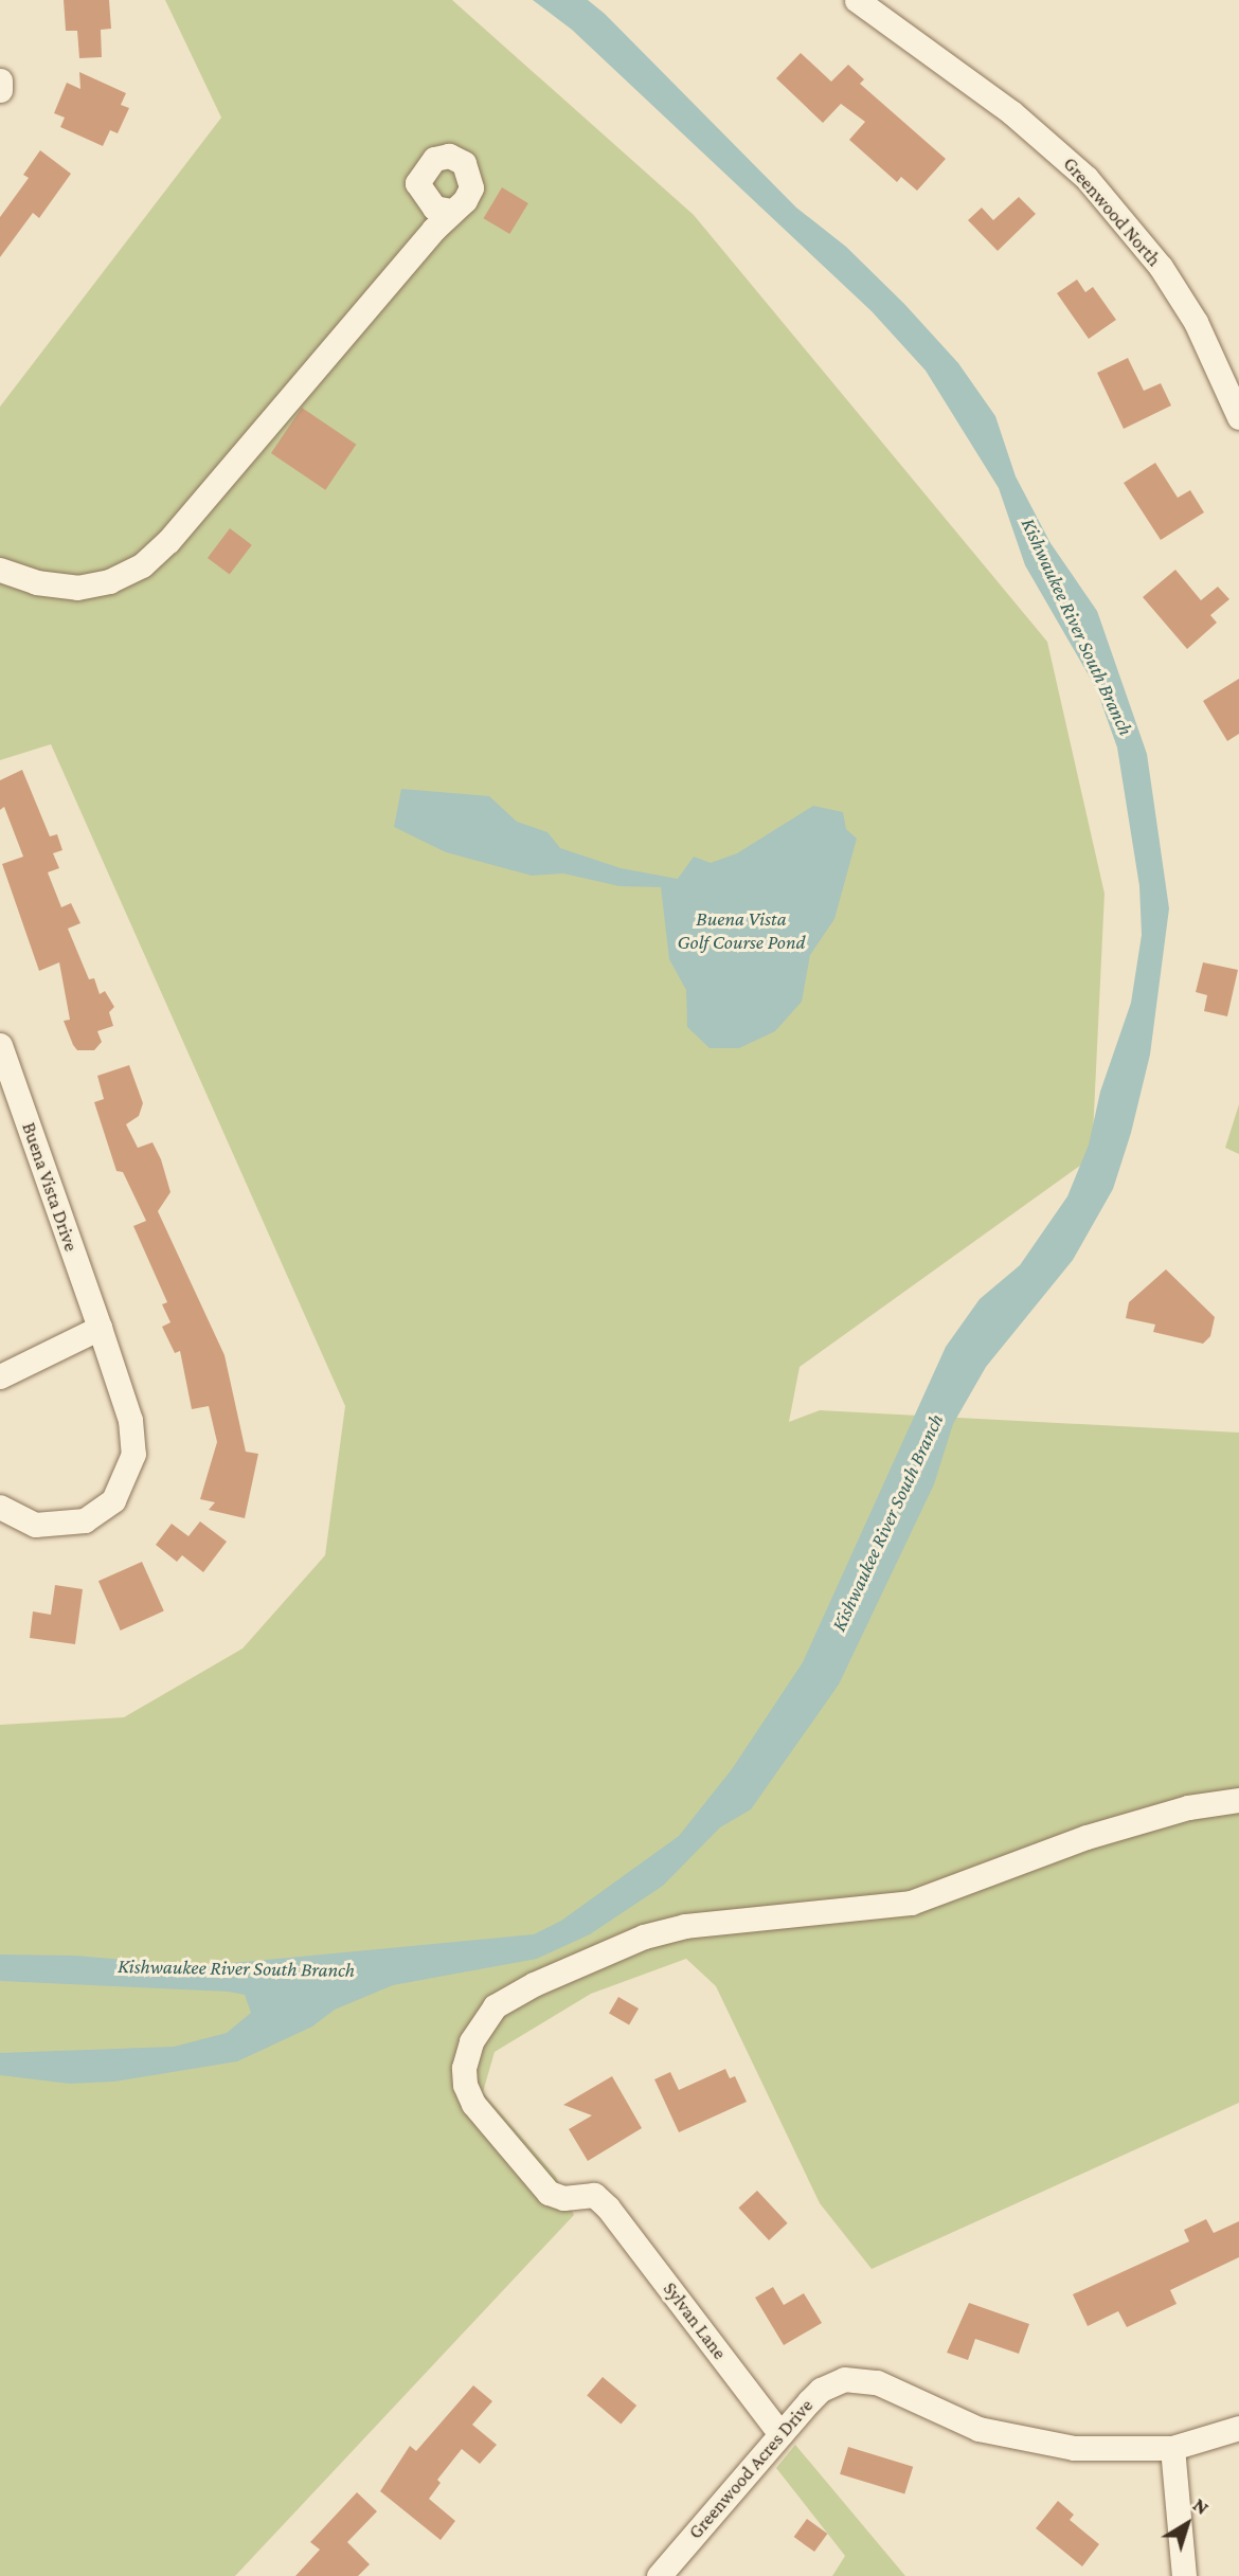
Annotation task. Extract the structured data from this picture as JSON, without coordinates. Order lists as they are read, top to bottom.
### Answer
{
  "streets": {
    "street": [
      "Greenwood North",
      "Buena Vista Drive",
      "Sylvan Lane",
      "Greenwood Acres Drive"
    ]
  },
  "crossings": [
    ["Sylvan Lane", "Greenwood Acres Drive"]
  ],
  "water": ["Kishwaukee River South Branch", "Buena Vista Golf Course Pond"],
  "north": "top right"
}
